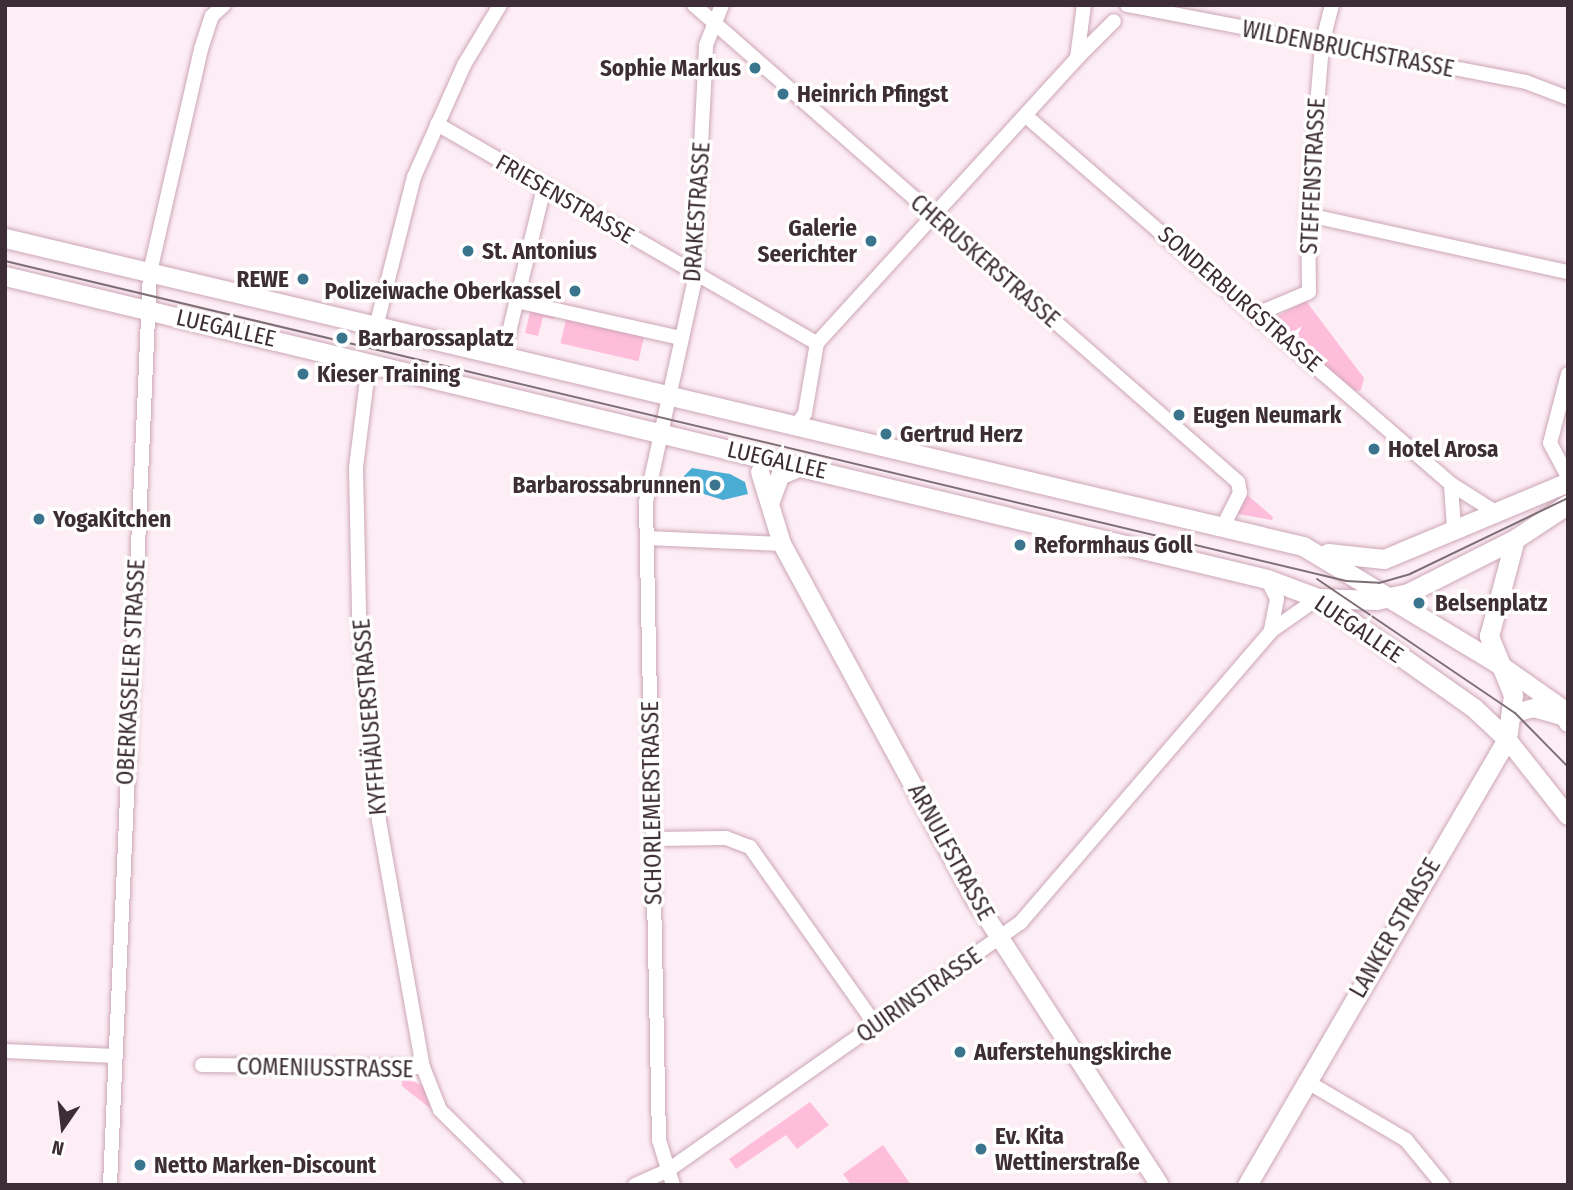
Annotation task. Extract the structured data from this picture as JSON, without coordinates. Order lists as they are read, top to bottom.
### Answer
{
  "streets": {
    "main road": ["LUEGALLEE", "LANKER STRASSE"],
    "street": [
      "WILDENBRUCHSTRASSE",
      "STEFFENSTRASSE",
      "FRIESENSTRASSE",
      "DRAKESTRASSE",
      "CHERUSKERSTRASSE",
      "SONDERBURGSTRASSE",
      "OBERKASSELER STRASSE",
      "KYFFHÄUSERSTRASSE",
      "SCHORLEMERSTRASSE",
      "ARNULFSTRASSE",
      "QUIRINSTRASSE",
      "COMENIUSSTRASSE"
    ]
  },
  "crossings": [
    ["WILDENBRUCHSTRASSE", "STEFFENSTRASSE"],
    ["STEFFENSTRASSE", "SONDERBURGSTRASSE"],
    ["FRIESENSTRASSE", "DRAKESTRASSE"],
    ["DRAKESTRASSE", "CHERUSKERSTRASSE"],
    ["DRAKESTRASSE", "LUEGALLEE"],
    ["DRAKESTRASSE", "SCHORLEMERSTRASSE"],
    ["CHERUSKERSTRASSE", "LUEGALLEE"],
    ["LUEGALLEE", "OBERKASSELER STRASSE"],
    ["LUEGALLEE", "KYFFHÄUSERSTRASSE"],
    ["LUEGALLEE", "SCHORLEMERSTRASSE"],
    ["LUEGALLEE", "LANKER STRASSE"],
    ["LUEGALLEE", "QUIRINSTRASSE"],
    ["KYFFHÄUSERSTRASSE", "COMENIUSSTRASSE"],
    ["SCHORLEMERSTRASSE", "QUIRINSTRASSE"],
    ["ARNULFSTRASSE", "QUIRINSTRASSE"]
  ],
  "places": [
    "Sophie Markus",
    "Heinrich Pfingst",
    "Galerie Seerichter",
    "St. Antonius",
    "REWE",
    "Polizeiwache Oberkassel",
    "Barbarossaplatz",
    "Kieser Training",
    "Eugen Neumark",
    "Gertrud Herz",
    "Hotel Arosa",
    "Barbarossabrunnen",
    "YogaKitchen",
    "Reformhaus Goll",
    "Belsenplatz",
    "Auferstehungskirche",
    "Ev. Kita Wettinerstraße",
    "Netto Marken-Discount"
  ],
  "north": "bottom"
}
